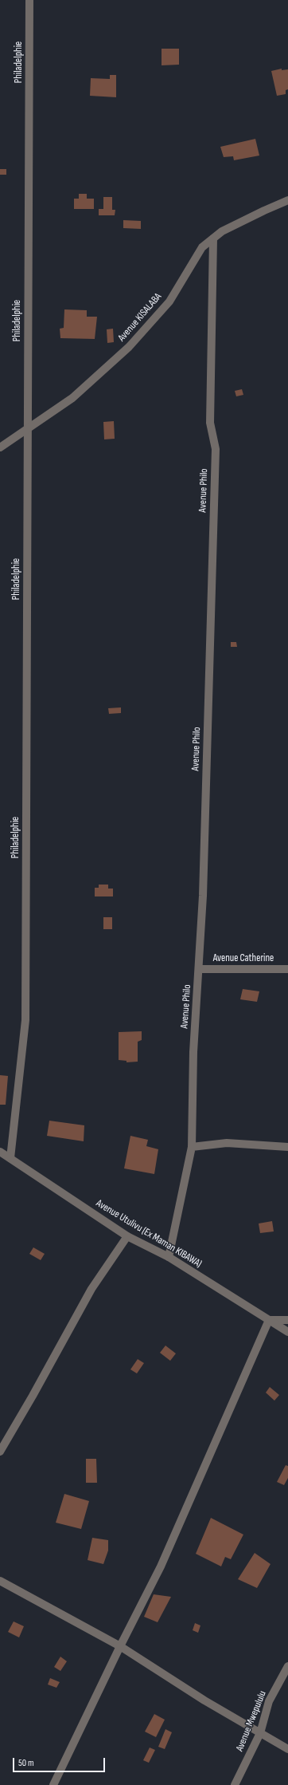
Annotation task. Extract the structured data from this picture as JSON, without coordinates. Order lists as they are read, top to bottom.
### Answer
{
  "streets": {
    "street": [
      "Philadelphie",
      "Avenue KISALABA",
      "Avenue Philo",
      "Avenue Catherine",
      "Avenue Utulivu (Ex Maman KIBAWA)",
      "Avenue Mwepululu"
    ]
  },
  "crossings": [
    ["Philadelphie", "Avenue KISALABA"],
    ["Philadelphie", "Avenue Utulivu (Ex Maman KIBAWA)"],
    ["Avenue KISALABA", "Avenue Philo"],
    ["Avenue Philo", "Avenue Catherine"],
    ["Avenue Philo", "Avenue Utulivu (Ex Maman KIBAWA)"]
  ],
  "scale_bar": "50 m"
}
